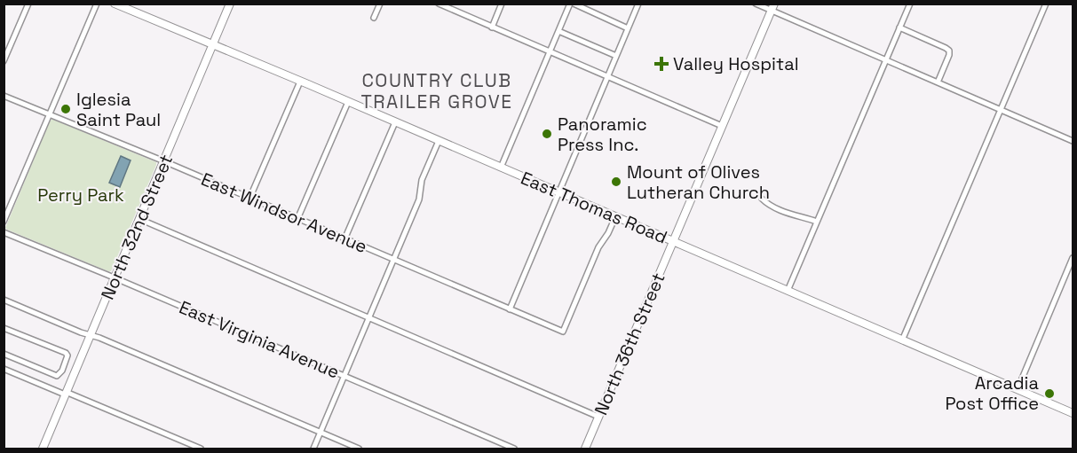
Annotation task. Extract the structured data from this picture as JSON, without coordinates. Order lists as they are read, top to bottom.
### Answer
{
  "streets": {
    "main road": ["East Thomas Road", "North 32nd Street", "North 36th Street"],
    "street": ["East Windsor Avenue", "East Virginia Avenue"]
  },
  "crossings": [
    ["East Thomas Road", "East Windsor Avenue"],
    ["East Thomas Road", "North 32nd Street"],
    ["East Thomas Road", "North 36th Street"],
    ["East Windsor Avenue", "North 32nd Street"],
    ["North 32nd Street", "East Virginia Avenue"]
  ],
  "districts": ["COUNTRY CLUB TRAILER GROVE"],
  "parks": ["Perry Park"],
  "places": {
    "health": ["Valley Hospital"],
    "other": [
      "Iglesia Saint Paul",
      "Panoramic Press Inc.",
      "Mount of Olives Lutheran Church",
      "Arcadia Post Office"
    ]
  }
}
